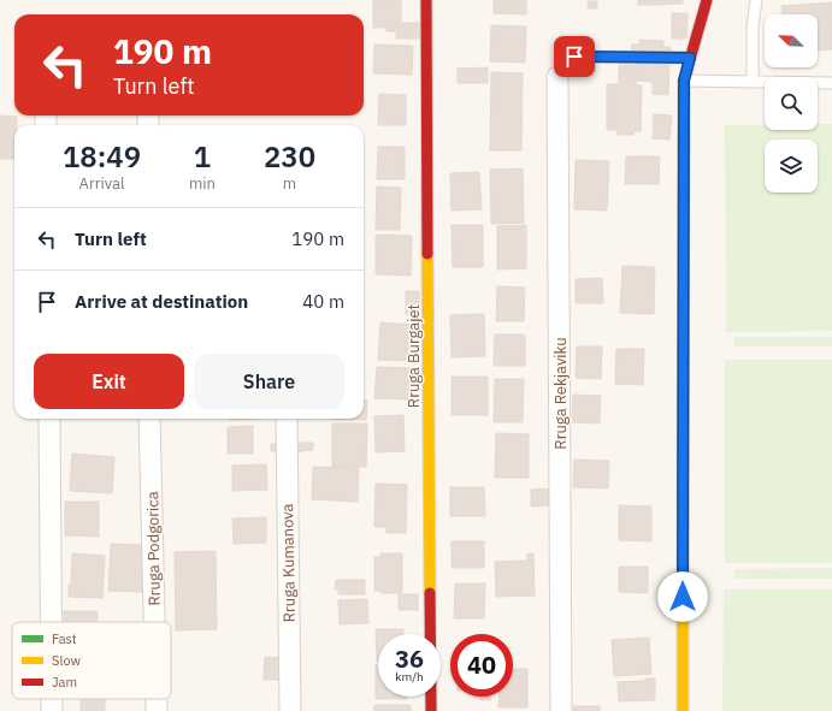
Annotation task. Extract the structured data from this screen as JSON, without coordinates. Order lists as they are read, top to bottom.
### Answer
{
  "streets": {
    "street": [
      "Rruga Burgajet",
      "Rruga Rekjaviku",
      "Rruga Podgorica",
      "Rruga Kumanova"
    ]
  },
  "legend": ["Fast", "Slow", "Jam"],
  "north": "top left",
  "page": {
    "turn": ["190 m", "Turn left"],
    "eta": [
      "18:49",
      "Arrival",
      "1",
      "min",
      "230",
      "m"
    ],
    "list": [
      {
        "name": "Turn left",
        "value": "190 m"
      },
      {
        "name": "Arrive at destination",
        "value": "40 m"
      }
    ],
    "buttons": ["Exit", "Share"],
    "speed": "36 km/h",
    "limit": "40"
  }
}
